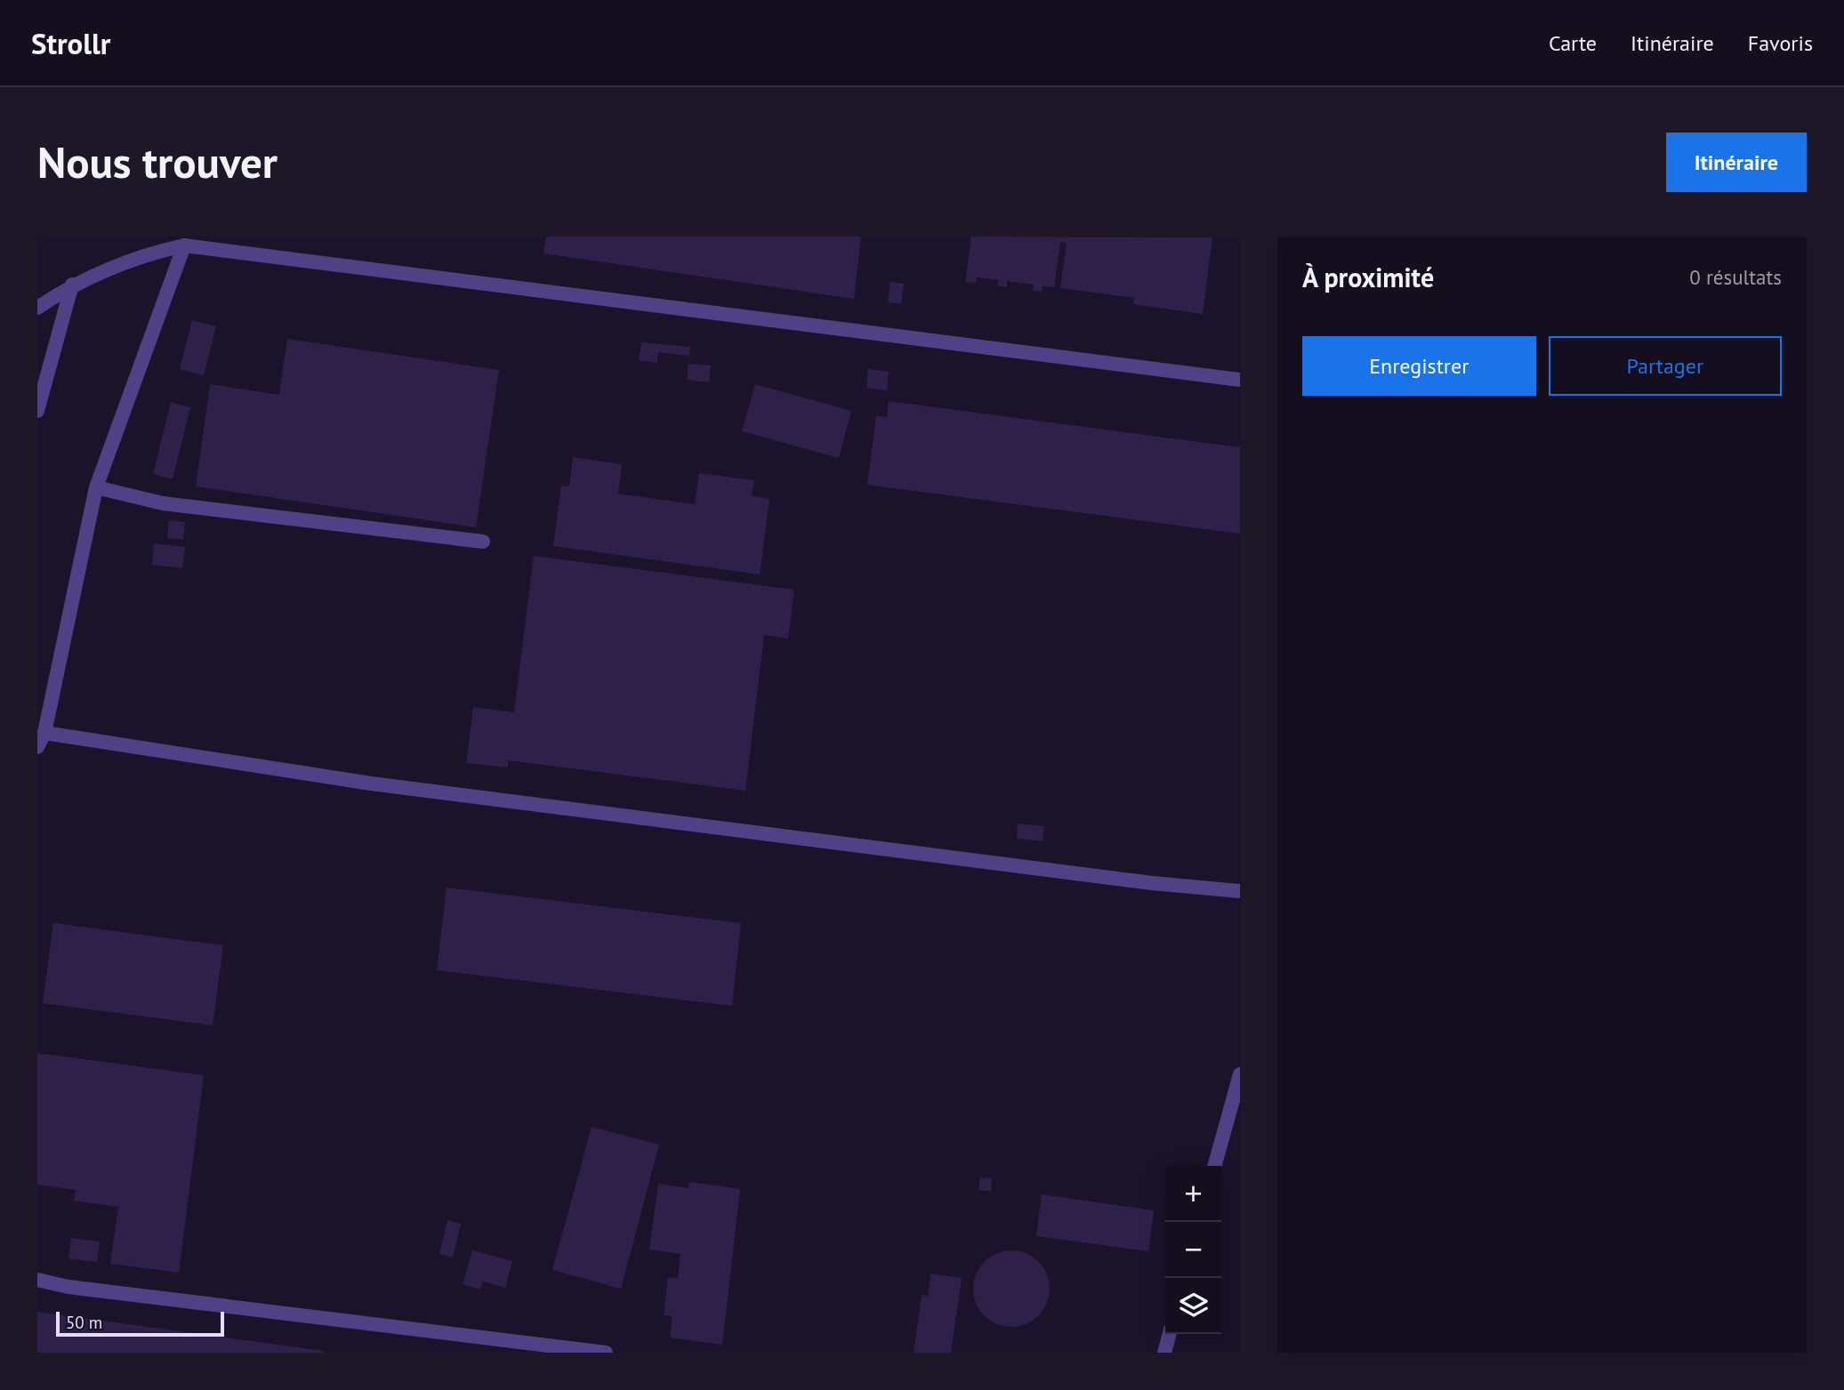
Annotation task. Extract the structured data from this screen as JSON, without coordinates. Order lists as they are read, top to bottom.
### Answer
{
  "scale_bar": "50 m",
  "page": {
    "header": "Strollr",
    "nav": ["Carte", "Itinéraire", "Favoris"],
    "buttons": [
      "Itinéraire",
      ["Enregistrer", "Partager"]
    ],
    "title": "Nous trouver",
    "heading": ["À proximité", "0 résultats"],
    "map_buttons": ["+", "−"],
    "scale": "50 m"
  }
}
